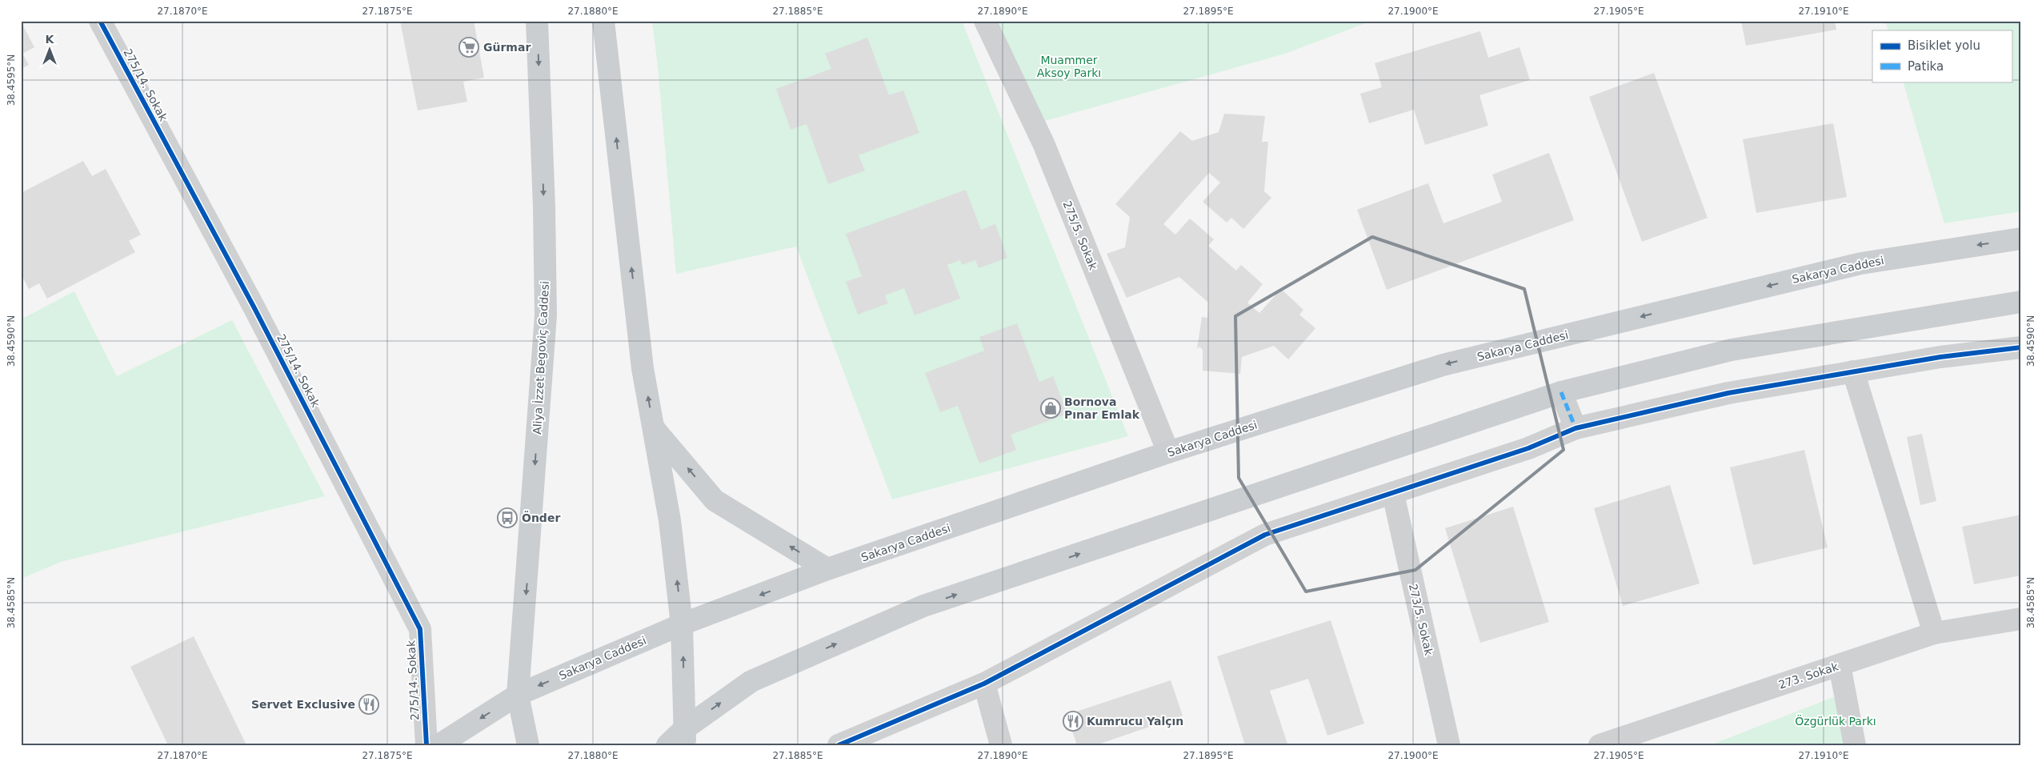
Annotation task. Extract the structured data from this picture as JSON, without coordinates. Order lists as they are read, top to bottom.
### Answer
{
  "streets": {
    "main road": ["Sakarya Caddesi", "Aliya İzzet Begoviç Caddesi"],
    "street": [
      "275/14. Sokak",
      "275/5. Sokak",
      "273/5. Sokak",
      "273. Sokak"
    ]
  },
  "crossings": [
    ["275/5. Sokak", "Sakarya Caddesi"],
    ["Sakarya Caddesi", "Aliya İzzet Begoviç Caddesi"]
  ],
  "parks": ["Muammer Aksoy Parkı", "Özgürlük Parkı"],
  "places": {
    "supermarket": ["Gürmar"],
    "shop": ["Bornova Pınar Emlak"],
    "bus stop": ["Önder"],
    "restaurant": ["Servet Exclusive", "Kumrucu Yalçın"]
  },
  "legend": ["Bisiklet yolu", "Patika"],
  "north": "top",
  "coordinates": [
    "27.1870°E",
    "27.1875°E",
    "27.1880°E",
    "27.1885°E",
    "27.1890°E",
    "27.1895°E",
    "27.1900°E",
    "27.1905°E",
    "27.1910°E",
    "38.4595°N",
    "38.4590°N",
    "38.4585°N"
  ]
}
